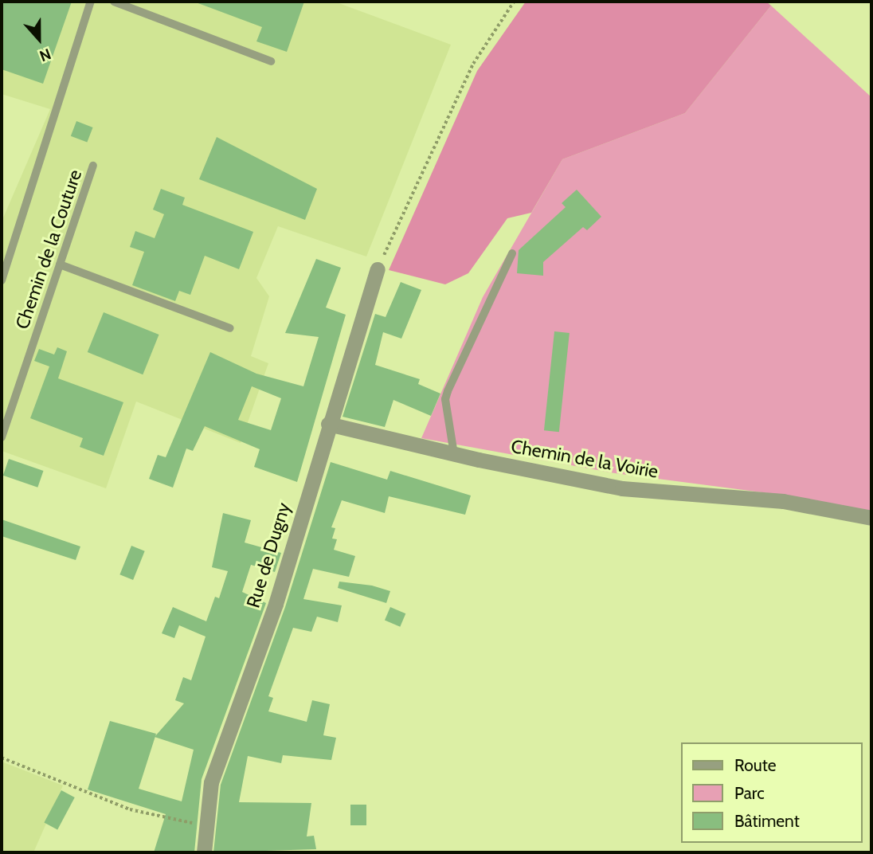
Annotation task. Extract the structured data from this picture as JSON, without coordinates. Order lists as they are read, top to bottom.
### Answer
{
  "streets": {
    "street": ["Chemin de la Voirie", "Rue de Dugny"],
    "lane": ["Chemin de la Couture"]
  },
  "crossings": [
    ["Chemin de la Voirie", "Rue de Dugny"]
  ],
  "legend": ["Route", "Parc", "Bâtiment"],
  "north": "bottom"
}
